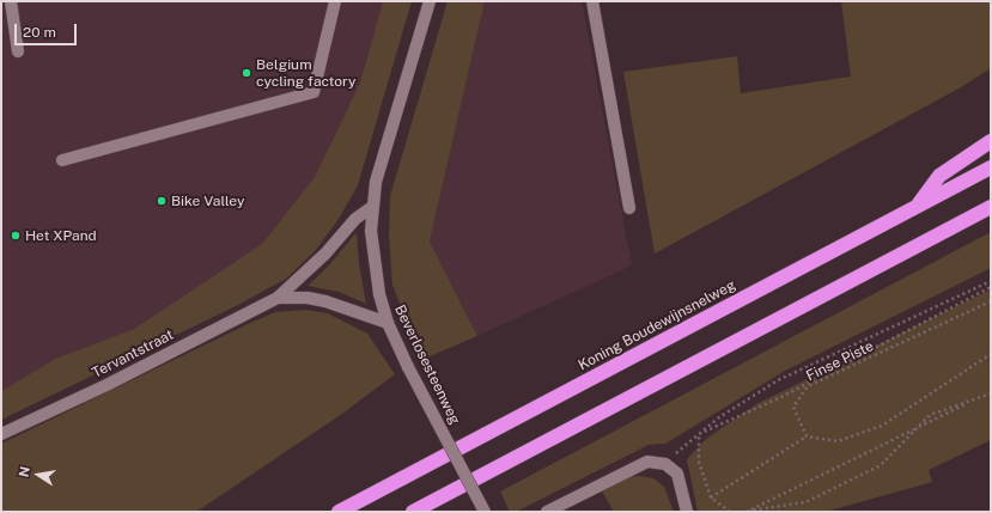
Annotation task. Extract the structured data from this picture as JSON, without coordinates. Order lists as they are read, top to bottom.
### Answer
{
  "streets": {
    "highway": ["Koning Boudewijnsnelweg"],
    "street": ["Tervantstraat", "Beverlosesteenweg"],
    "path": ["Finse Piste"]
  },
  "crossings": [
    ["Tervantstraat", "Beverlosesteenweg"]
  ],
  "places": ["Belgium cycling factory", "Bike Valley", "Het XPand"],
  "scale_bar": "20 m",
  "north": "left"
}
